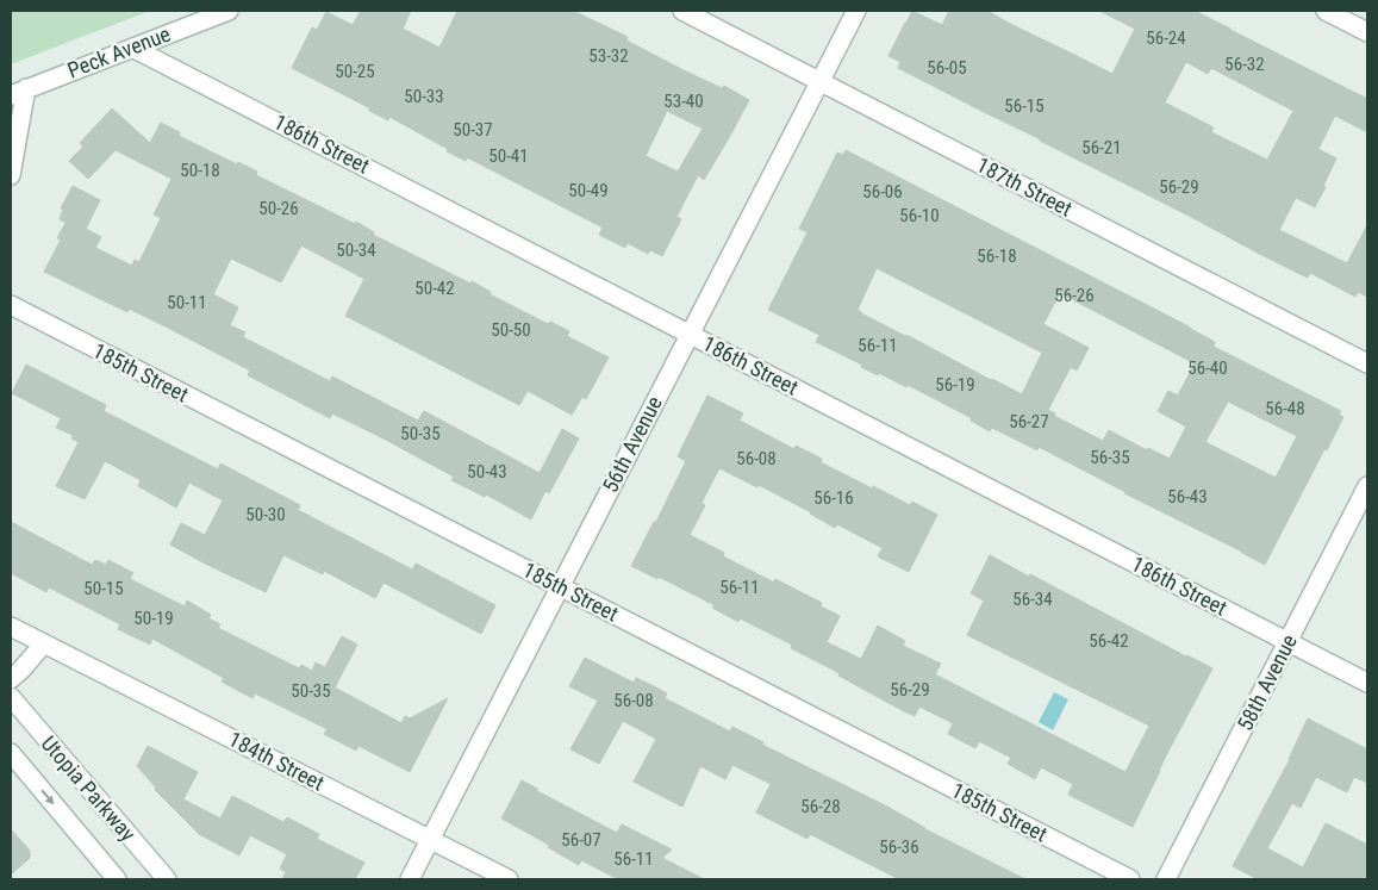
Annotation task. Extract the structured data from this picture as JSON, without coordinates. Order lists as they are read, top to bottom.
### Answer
{
  "streets": {
    "street": [
      "Peck Avenue",
      "186th Street",
      "187th Street",
      "185th Street",
      "56th Avenue",
      "58th Avenue",
      "184th Street",
      "Utopia Parkway"
    ]
  },
  "crossings": [
    ["Peck Avenue", "186th Street"],
    ["186th Street", "56th Avenue"],
    ["186th Street", "58th Avenue"],
    ["187th Street", "56th Avenue"],
    ["185th Street", "56th Avenue"],
    ["56th Avenue", "184th Street"]
  ],
  "house_numbers": [
    "56-24",
    "53-32",
    "56-32",
    "56-05",
    "50-25",
    "50-33",
    "53-40",
    "56-15",
    "50-37",
    "56-21",
    "50-41",
    "50-18",
    "56-29",
    "50-49",
    "56-06",
    "50-26",
    "56-10",
    "50-34",
    "56-18",
    "50-42",
    "56-26",
    "50-11",
    "50-50",
    "56-11",
    "56-40",
    "56-19",
    "56-48",
    "56-27",
    "50-35",
    "56-35",
    "56-08",
    "50-43",
    "56-43",
    "56-16",
    "50-30",
    "56-11",
    "50-15",
    "56-34",
    "50-19",
    "56-42",
    "56-29",
    "50-35",
    "56-08",
    "56-28",
    "56-07",
    "56-36",
    "56-11"
  ]
}
